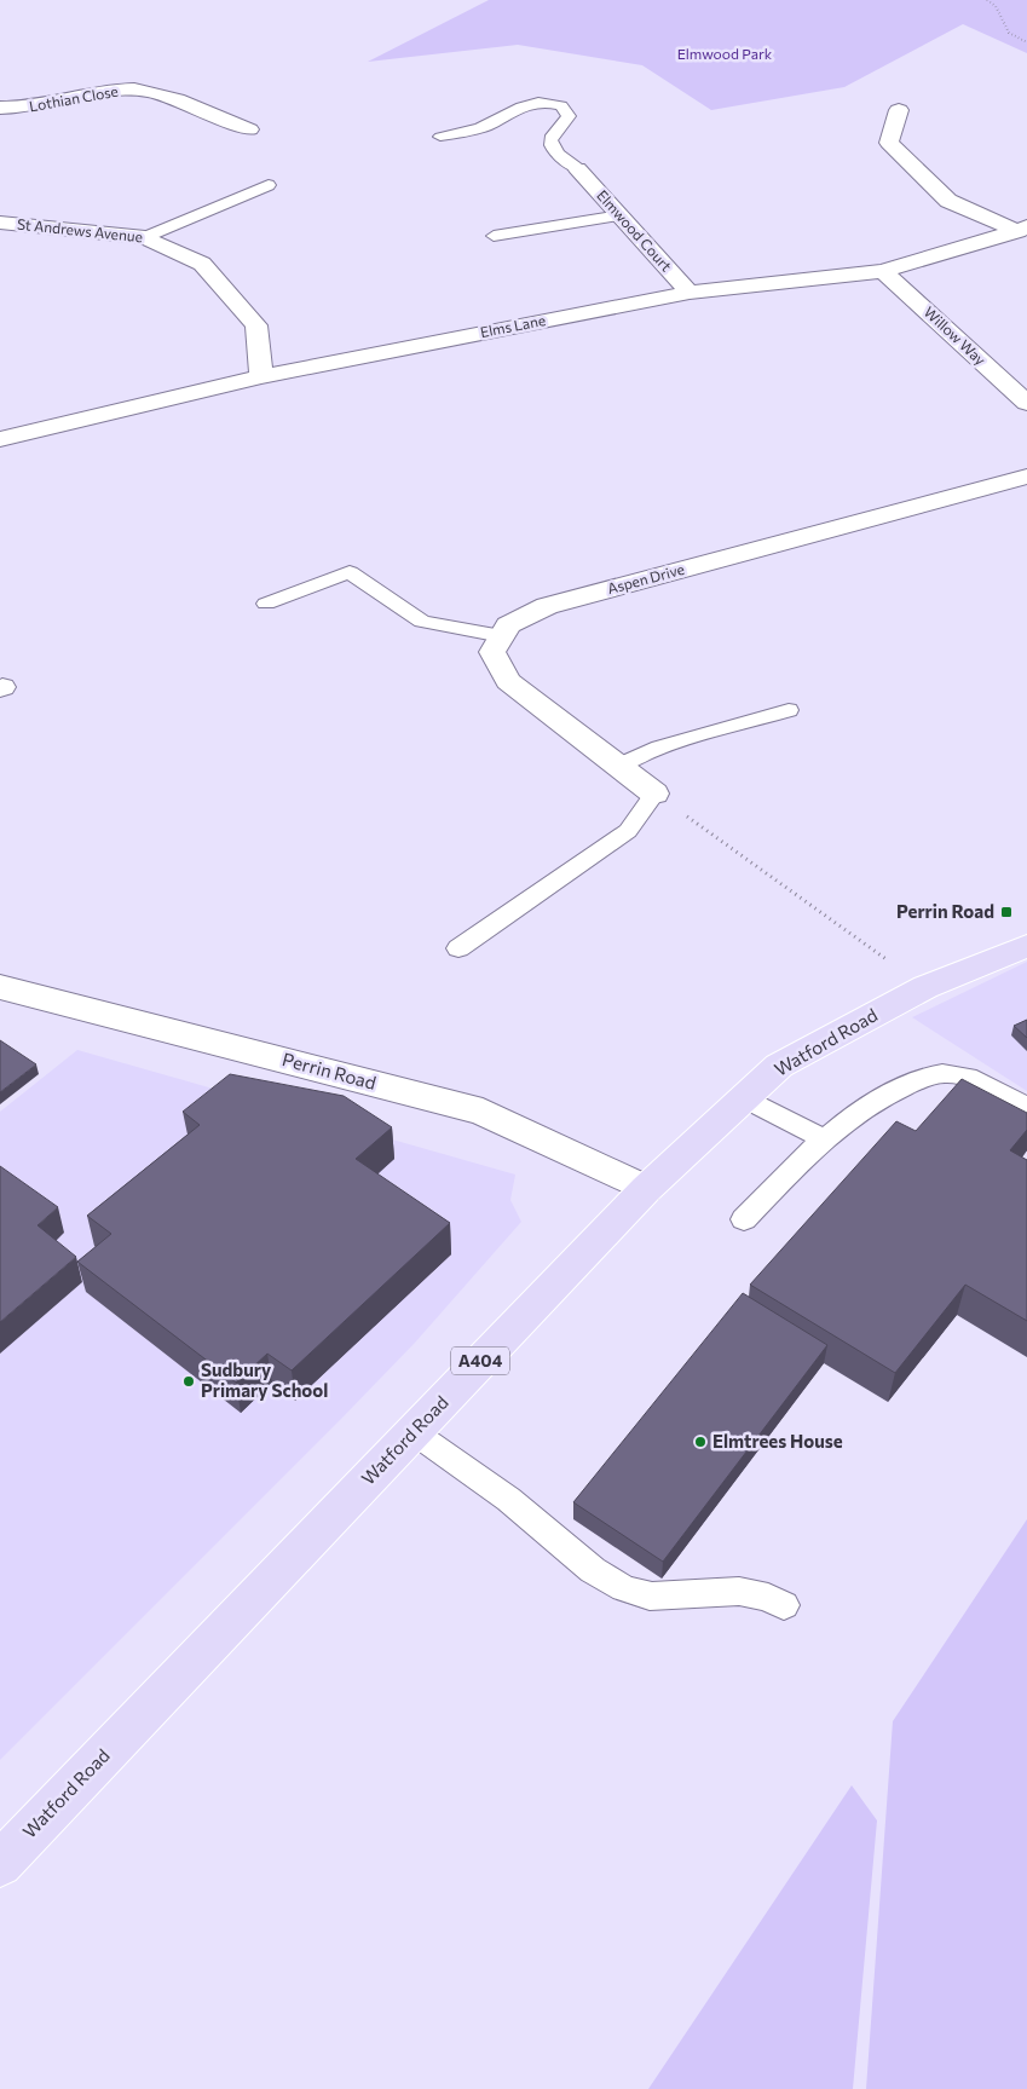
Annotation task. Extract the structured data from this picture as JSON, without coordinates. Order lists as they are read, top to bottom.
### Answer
{
  "streets": {
    "main road": ["Watford Road", "A404"],
    "street": [
      "Lothian Close",
      "St Andrews Avenue",
      "Elmwood Court",
      "Elms Lane",
      "Willow Way",
      "Aspen Drive",
      "Perrin Road"
    ]
  },
  "crossings": [
    ["St Andrews Avenue", "Elms Lane"],
    ["Elmwood Court", "Elms Lane"],
    ["Elms Lane", "Willow Way"],
    ["Watford Road", "Perrin Road"]
  ],
  "parks": ["Elmwood Park"],
  "places": {
    "transit": ["Perrin Road"],
    "other": ["Sudbury Primary School", "Elmtrees House"]
  }
}
